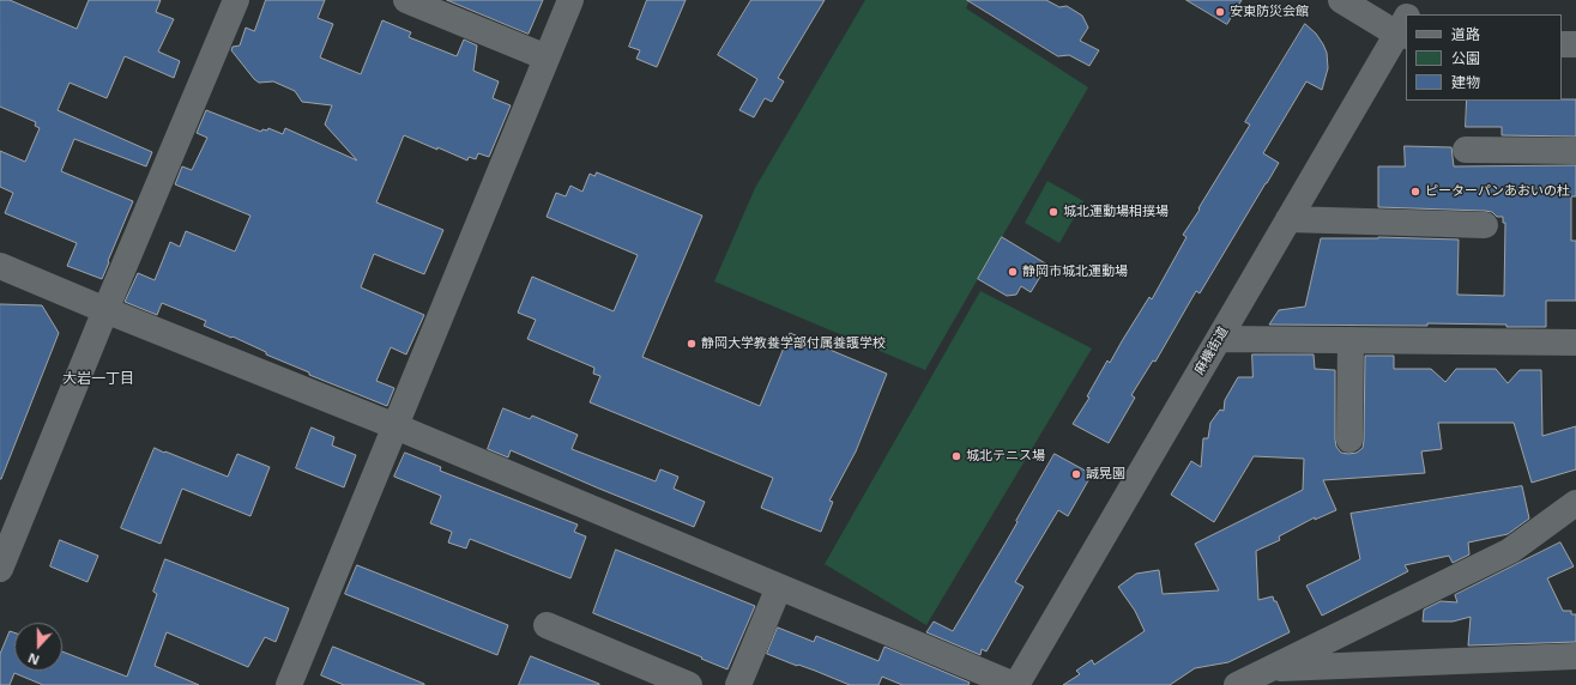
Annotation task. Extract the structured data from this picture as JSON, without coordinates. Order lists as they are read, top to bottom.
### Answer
{
  "streets": {
    "street": ["麻機街道"]
  },
  "districts": ["大岩一丁目"],
  "places": [
    "安東防災会館",
    "ピーターパンあおいの杜",
    "城北運動場相撲場",
    "静岡市城北運動場",
    "静岡大学教養学部付属養護学校",
    "城北テニス場",
    "誠晃園"
  ],
  "legend": ["道路", "公園", "建物"],
  "north": "bottom"
}
